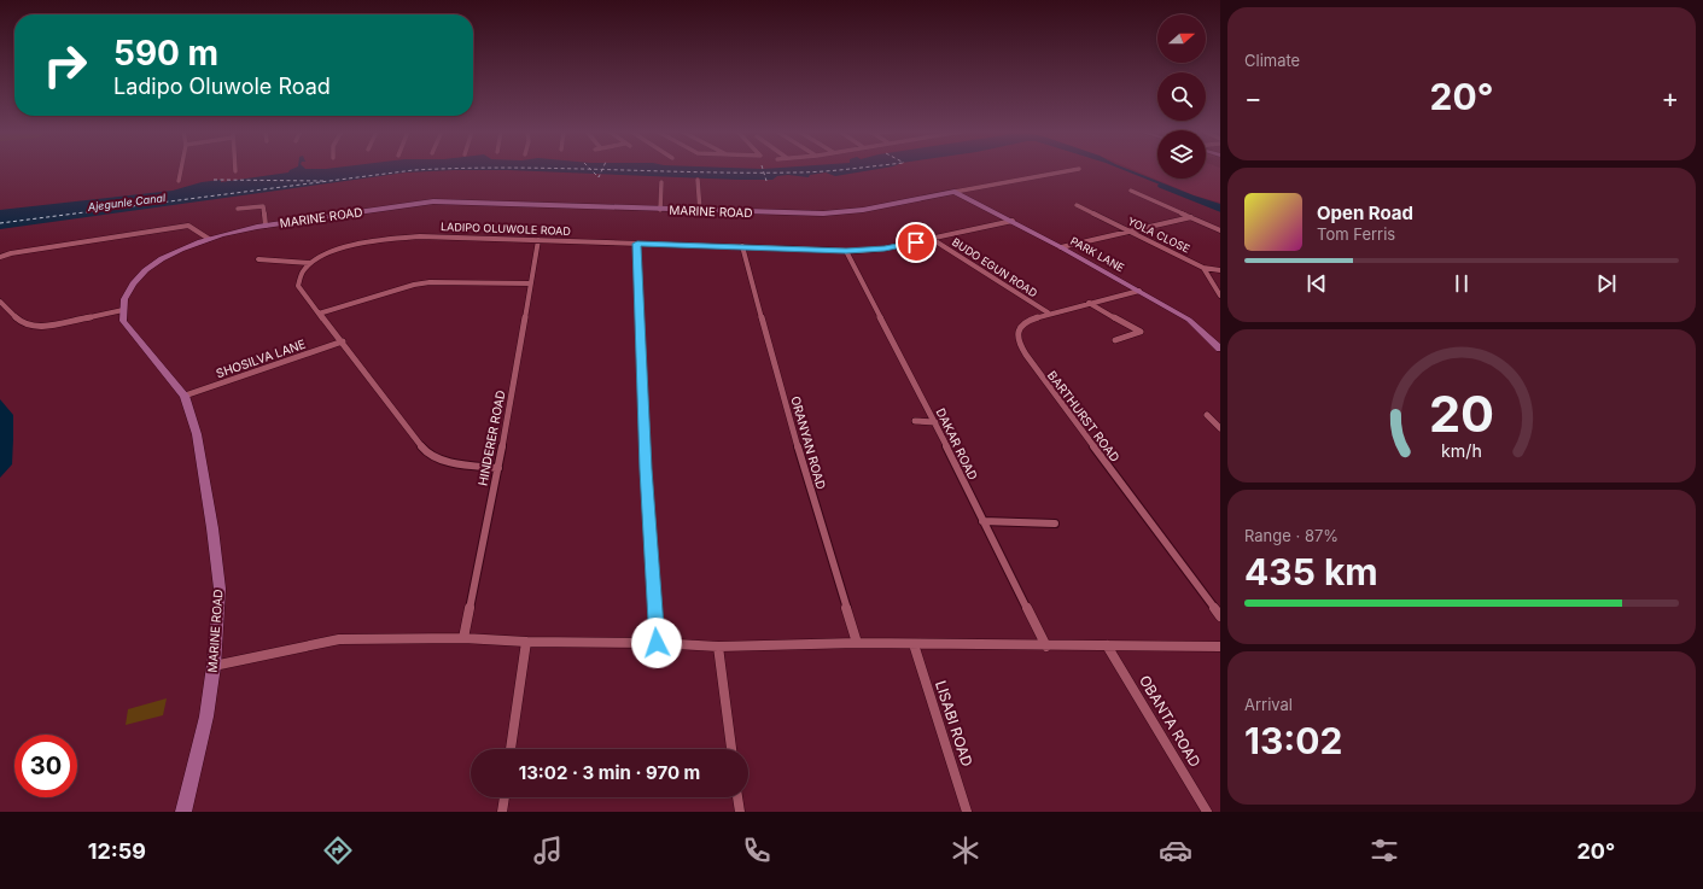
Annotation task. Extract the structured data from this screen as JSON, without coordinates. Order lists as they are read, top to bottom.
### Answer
{
  "streets": {
    "street": [
      "MARINE ROAD",
      "LADIPO OLUWOLE ROAD",
      "YOLA CLOSE",
      "PARK LANE",
      "BUDO EGUN ROAD",
      "SHOSILVA LANE",
      "BARTHURST ROAD",
      "HINDERER ROAD",
      "ORANYAN ROAD",
      "DAKAR ROAD",
      "OBANTA ROAD",
      "LISABI ROAD"
    ]
  },
  "crossings": [
    ["MARINE ROAD", "PARK LANE"],
    ["MARINE ROAD", "SHOSILVA LANE"],
    ["LADIPO OLUWOLE ROAD", "PARK LANE"],
    ["LADIPO OLUWOLE ROAD", "BUDO EGUN ROAD"],
    ["LADIPO OLUWOLE ROAD", "HINDERER ROAD"],
    ["LADIPO OLUWOLE ROAD", "ORANYAN ROAD"],
    ["LADIPO OLUWOLE ROAD", "DAKAR ROAD"],
    ["PARK LANE", "BARTHURST ROAD"],
    ["BUDO EGUN ROAD", "BARTHURST ROAD"]
  ],
  "water": ["Ajegunle Canal"],
  "north": "right",
  "page": {
    "tile": [
      "Climate",
      ["Range · 87%", "435 km"],
      ["Arrival", "13:02"]
    ],
    "turn": ["590 m", "Ladipo Oluwole Road"],
    "heat": ["−", "20°", "+"],
    "song": ["Open Road", "Tom Ferris"],
    "limit": "30",
    "trip": "13:02 · 3 min · 970 m",
    "tabs": ["12:59", "20°"],
    "gauge": ["20", "km/h"]
  }
}
